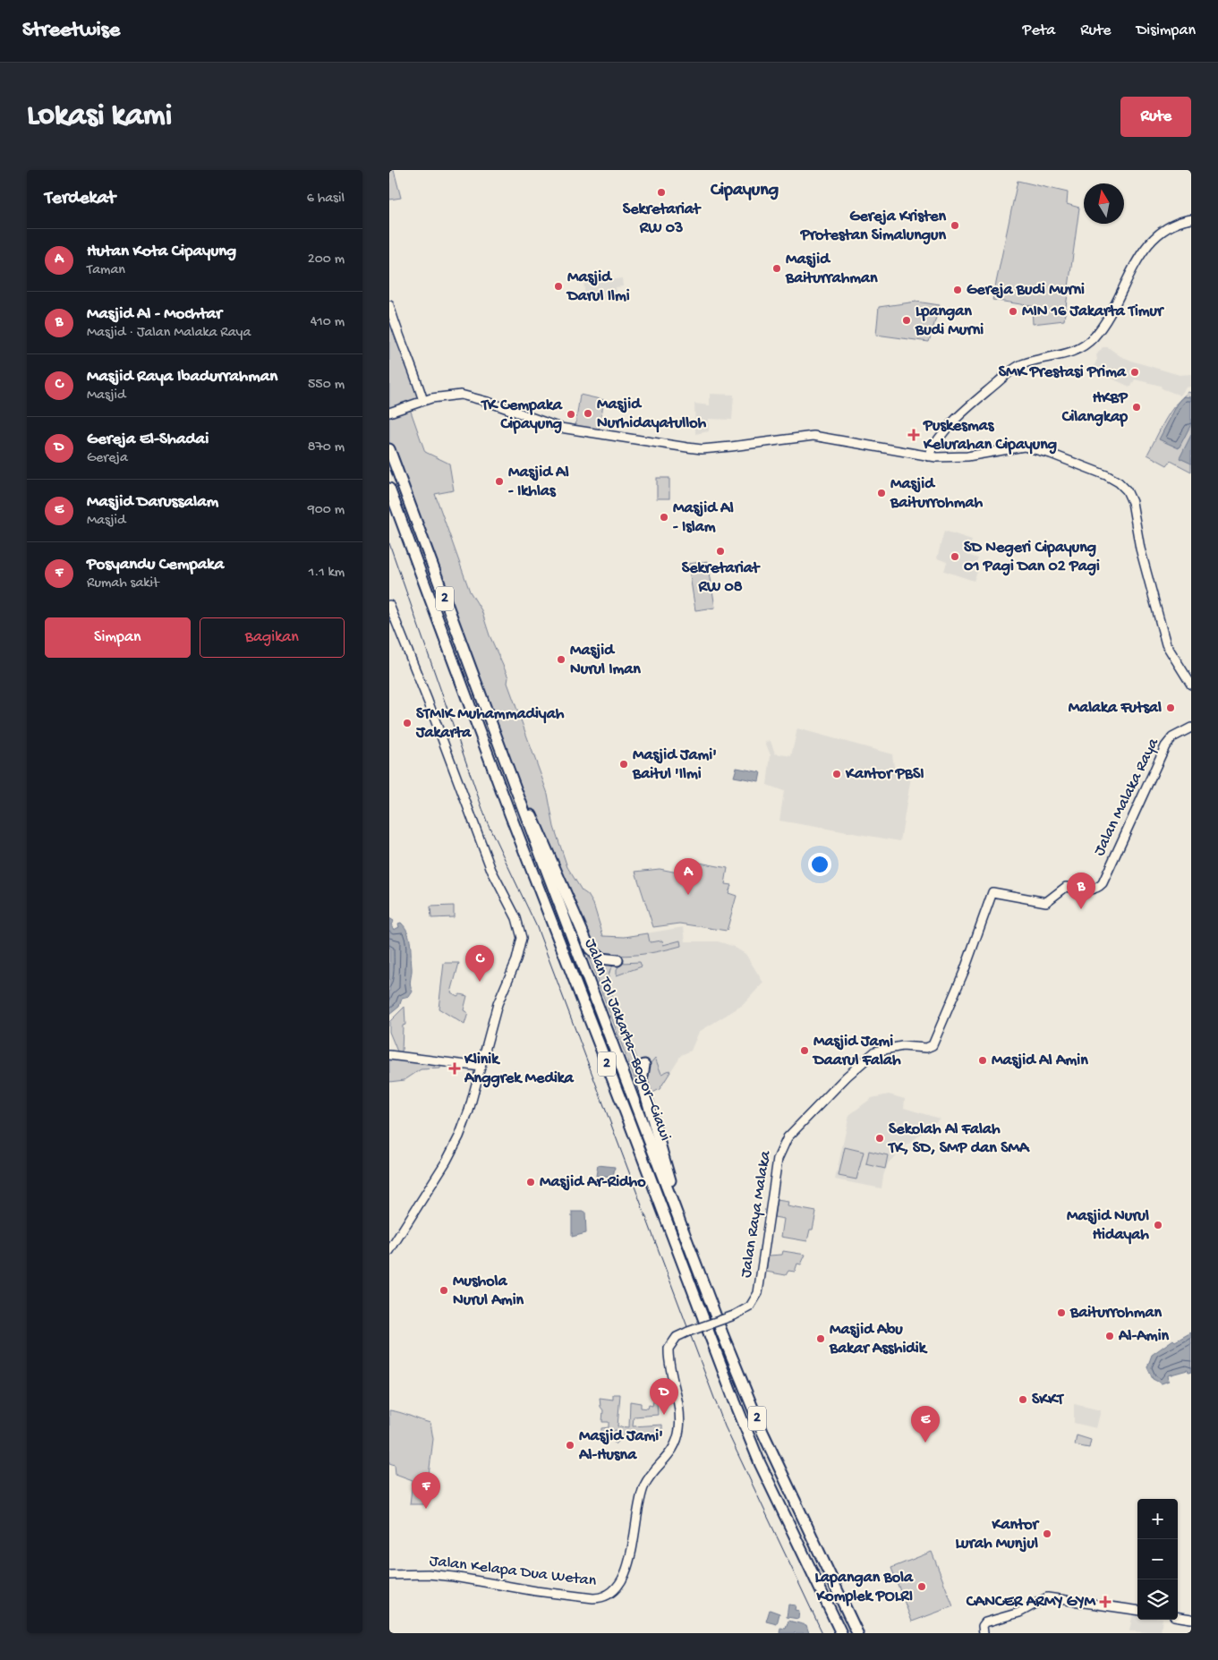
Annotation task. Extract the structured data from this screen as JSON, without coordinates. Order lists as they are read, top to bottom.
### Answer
{
  "streets": {
    "highway": ["2", "Jalan Tol Jakarta–Bogor–Ciawi"],
    "street": ["Jalan Malaka Raya", "Jalan Raya Malaka", "Jalan Kelapa Dua Wetan"]
  },
  "crossings": [
    ["Jalan Malaka Raya", "Jalan Raya Malaka"],
    ["Jalan Raya Malaka", "Jalan Kelapa Dua Wetan"]
  ],
  "districts": ["Cipayung"],
  "places": {
    "other": [
      "Sekretariat RW 03",
      "Gereja Kristen Protestan Simalungun",
      "Masjid Baiturrahman",
      "Masjid Darul Ilmi",
      "Gereja Budi Murni",
      "MIN 16 Jakarta Timur",
      "Lpangan Budi Murni",
      "SMK Prestasi Prima",
      "HKBP Cilangkap",
      "Masjid Nurhidayatulloh",
      "TK Cempaka Cipayung",
      "Masjid Al - Ikhlas",
      "Masjid Baiturrohmah",
      "Masjid Al - Islam",
      "Sekretariat RW 08",
      "SD Negeri Cipayung 01 Pagi Dan 02 Pagi",
      "Masjid Nurul Iman",
      "Malaka Futsal",
      "STMIK Muhammadiyah Jakarta",
      "Masjid Jami' Baitul 'Ilmi",
      "Kantor PBSI",
      "Masjid Jami Daarul Falah",
      "Masjid Al Amin",
      "Sekolah Al Falah TK, SD, SMP dan SMA",
      "Masjid Ar-Ridho",
      "Masjid Nurul Hidayah",
      "Mushola Nurul Amin",
      "Baiturrohman",
      "Al-Amin",
      "Masjid Abu Bakar Asshidik",
      "SKKT",
      "Masjid Jami' Al-Husna",
      "Kantor Lurah Munjul",
      "Lapangan Bola Komplek POLRI"
    ],
    "health": ["Puskesmas Kelurahan Cipayung", "Klinik Anggrek Medika", "CANCER ARMY GYM"]
  },
  "north": "top",
  "page": {
    "header": "Streetwise",
    "nav": ["Peta", "Rute", "Disimpan"],
    "buttons": [
      "Rute",
      ["Simpan", "Bagikan"]
    ],
    "title": "Lokasi kami",
    "heading": ["Terdekat", "6 hasil"],
    "list": [
      {
        "mark": "A",
        "name": "Hutan Kota Cipayung",
        "note": "Taman",
        "value": "200 m"
      },
      {
        "mark": "B",
        "name": "Masjid Al - Mochtar",
        "note": "Masjid · Jalan Malaka Raya",
        "value": "410 m"
      },
      {
        "mark": "C",
        "name": "Masjid Raya Ibadurrahman",
        "note": "Masjid",
        "value": "550 m"
      },
      {
        "mark": "D",
        "name": "Gereja El-Shadai",
        "note": "Gereja",
        "value": "870 m"
      },
      {
        "mark": "E",
        "name": "Masjid Darussalam",
        "note": "Masjid",
        "value": "900 m"
      },
      {
        "mark": "F",
        "name": "Posyandu Cempaka",
        "note": "Rumah sakit",
        "value": "1.1 km"
      }
    ],
    "pins": [
      "A",
      "B",
      "C",
      "D",
      "E",
      "F"
    ],
    "map_buttons": ["+", "−"]
  }
}
